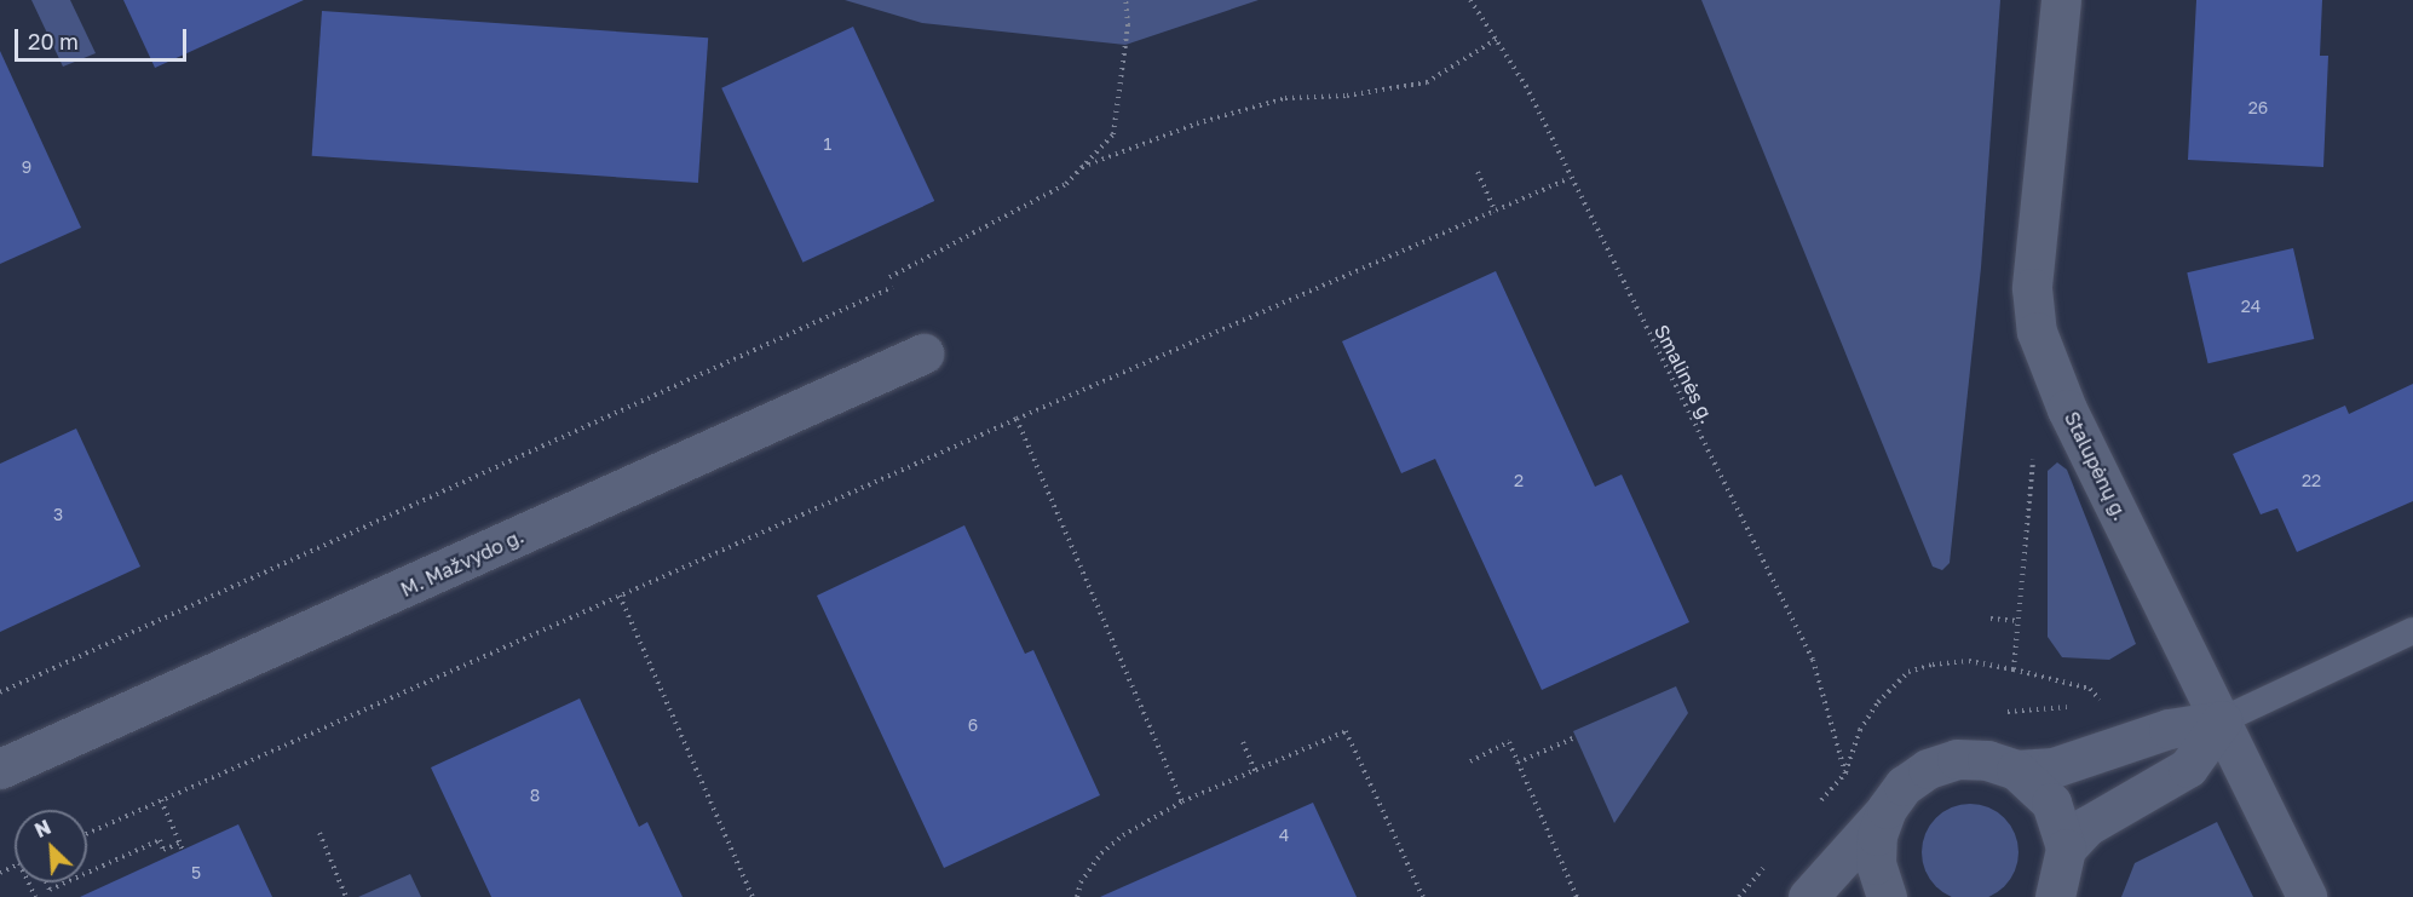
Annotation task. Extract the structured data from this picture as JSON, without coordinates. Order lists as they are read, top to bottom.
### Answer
{
  "streets": {
    "street": ["Stalupėnų g.", "M. Mažvydo g."],
    "path": ["Smalinės g."]
  },
  "house_numbers": [
    "26",
    "1",
    "9",
    "24",
    "2",
    "22",
    "3",
    "6",
    "8",
    "4",
    "5"
  ],
  "scale_bar": "20 m",
  "north": "top left"
}
